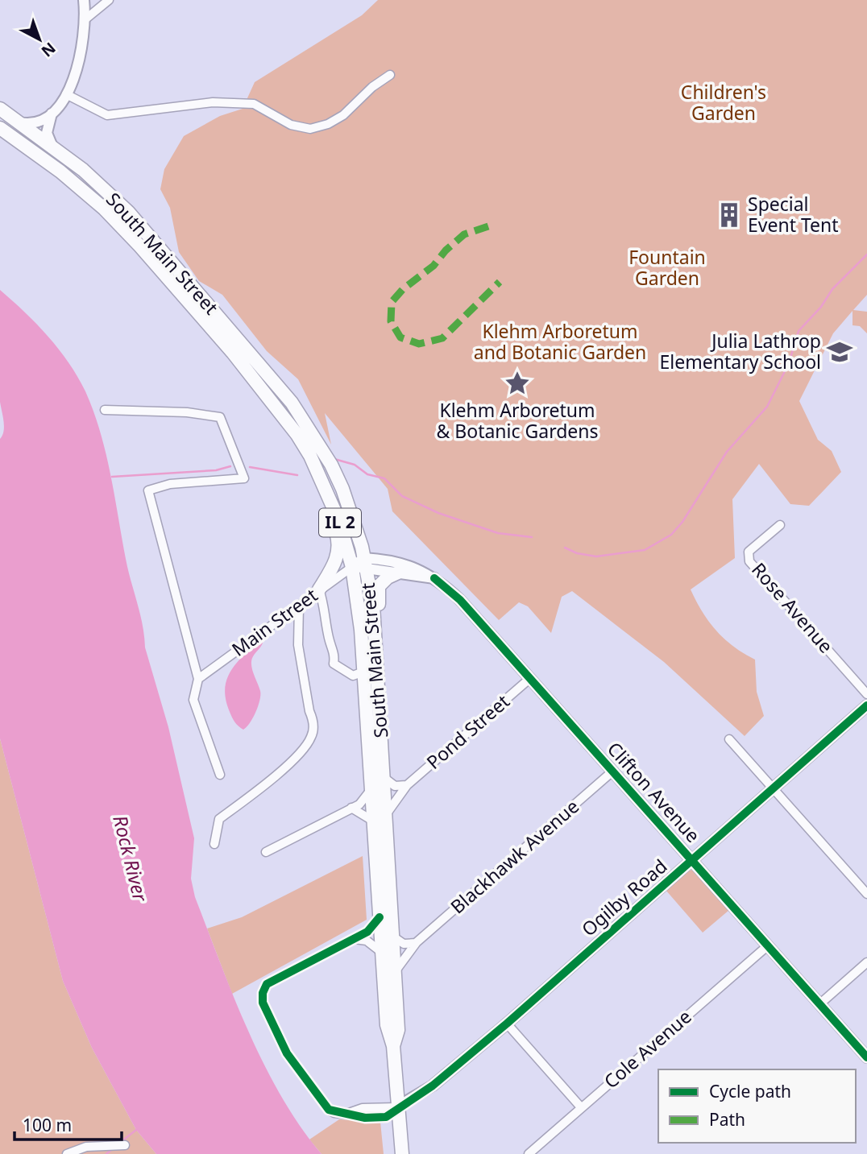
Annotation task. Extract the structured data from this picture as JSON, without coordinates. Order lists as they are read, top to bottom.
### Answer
{
  "streets": {
    "main road": ["South Main Street", "IL 2"],
    "street": [
      "Rose Avenue",
      "Main Street",
      "Pond Street",
      "Clifton Avenue",
      "Blackhawk Avenue",
      "Ogilby Road",
      "Cole Avenue"
    ]
  },
  "crossings": [
    ["South Main Street", "Main Street"],
    ["South Main Street", "Pond Street"],
    ["South Main Street", "Clifton Avenue"],
    ["South Main Street", "Blackhawk Avenue"],
    ["South Main Street", "Ogilby Road"],
    ["Main Street", "Clifton Avenue"],
    ["Pond Street", "Clifton Avenue"],
    ["Clifton Avenue", "Blackhawk Avenue"],
    ["Clifton Avenue", "Ogilby Road"],
    ["Clifton Avenue", "Cole Avenue"]
  ],
  "water": ["Rock River"],
  "parks": ["Children's Garden", "Fountain Garden", "Klehm Arboretum and Botanic Garden"],
  "places": {
    "building": ["Special Event Tent"],
    "school or university": ["Julia Lathrop Elementary School"],
    "place": ["Klehm Arboretum & Botanic Gardens"]
  },
  "legend": ["Cycle path", "Path"],
  "scale_bar": "100 m",
  "north": "bottom right"
}
